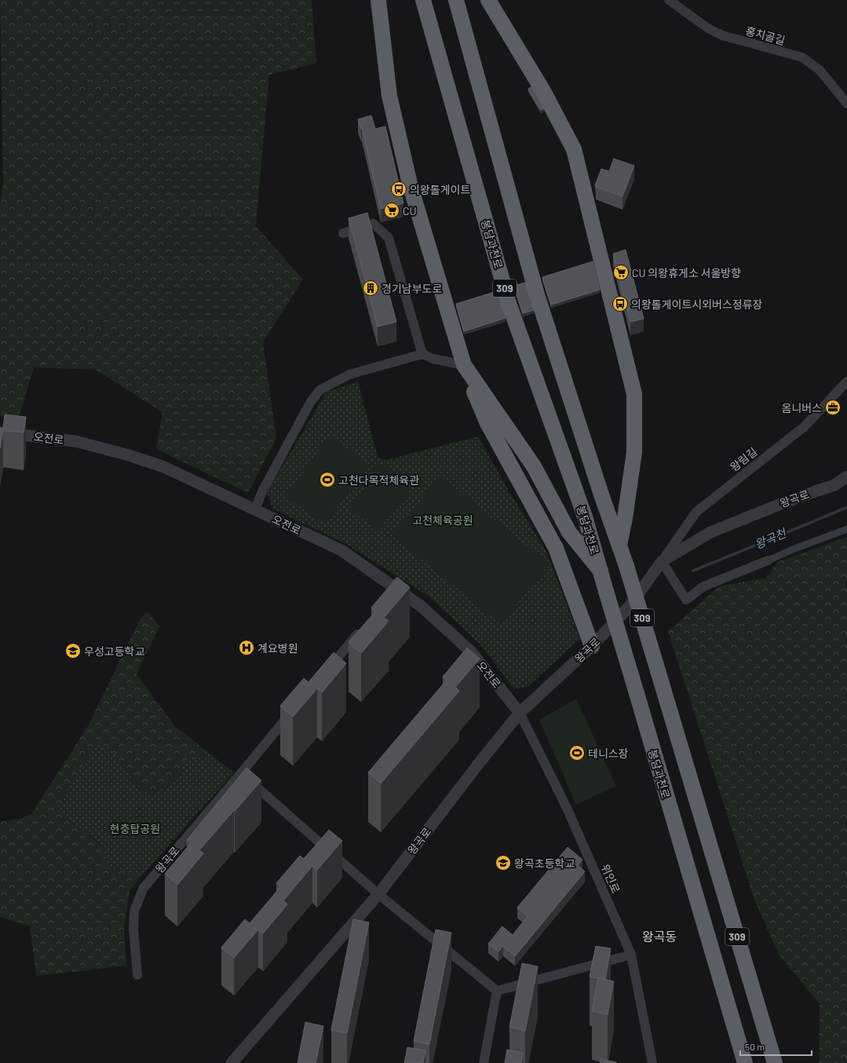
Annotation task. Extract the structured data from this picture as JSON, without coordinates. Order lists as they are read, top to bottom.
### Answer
{
  "streets": {
    "highway": ["봉담과천로", "309"],
    "street": [
      "홍치골길",
      "오전로",
      "왕림길",
      "왕곡로",
      "위인로"
    ]
  },
  "crossings": [
    ["오전로", "왕곡로"],
    ["오전로", "위인로"],
    ["왕림길", "왕곡로"],
    ["왕곡로", "위인로"]
  ],
  "districts": ["왕곡동"],
  "water": ["왕곡천"],
  "parks": ["고천체육공원", "현충탑공원"],
  "places": {
    "bus stop": ["의왕톨게이트", "의왕톨게이트시외버스정류장"],
    "supermarket": ["CU", "CU 의왕휴게소 서울방향"],
    "building": ["경기남부도로"],
    "office": ["옴니버스"],
    "sports": ["고천다목적체육관", "테니스장"],
    "hospital": ["계요병원"],
    "school or university": ["우성고등학교", "왕곡초등학교"]
  },
  "scale_bar": "50 m"
}
